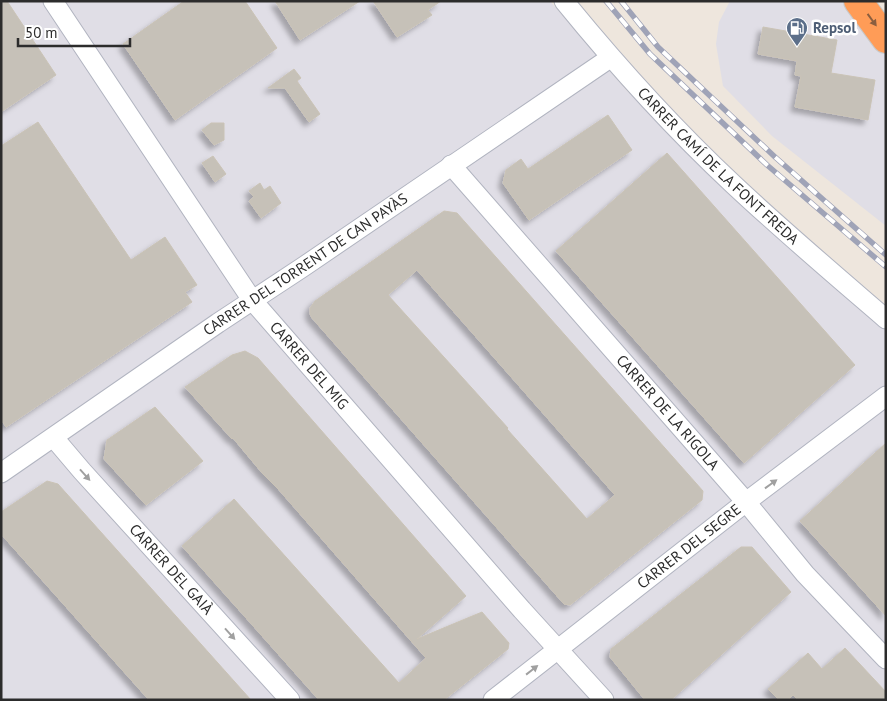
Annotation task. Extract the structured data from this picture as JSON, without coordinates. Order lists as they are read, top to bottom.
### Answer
{
  "streets": {
    "street": [
      "CARRER CAMÍ DE LA FONT FREDA",
      "CARRER DEL TORRENT DE CAN PAYÀS",
      "CARRER DEL MIG",
      "CARRER DE LA RIGOLA",
      "CARRER DEL SEGRE",
      "CARRER DEL GAIÀ"
    ]
  },
  "crossings": [
    ["CARRER CAMÍ DE LA FONT FREDA", "CARRER DEL TORRENT DE CAN PAYÀS"],
    ["CARRER DEL TORRENT DE CAN PAYÀS", "CARRER DEL MIG"],
    ["CARRER DEL TORRENT DE CAN PAYÀS", "CARRER DE LA RIGOLA"],
    ["CARRER DEL TORRENT DE CAN PAYÀS", "CARRER DEL GAIÀ"],
    ["CARRER DEL MIG", "CARRER DEL SEGRE"],
    ["CARRER DE LA RIGOLA", "CARRER DEL SEGRE"]
  ],
  "one_way": ["CARRER DEL SEGRE", "CARRER DEL GAIÀ"],
  "places": {
    "fuel station": ["Repsol"]
  },
  "scale_bar": "50 m"
}
